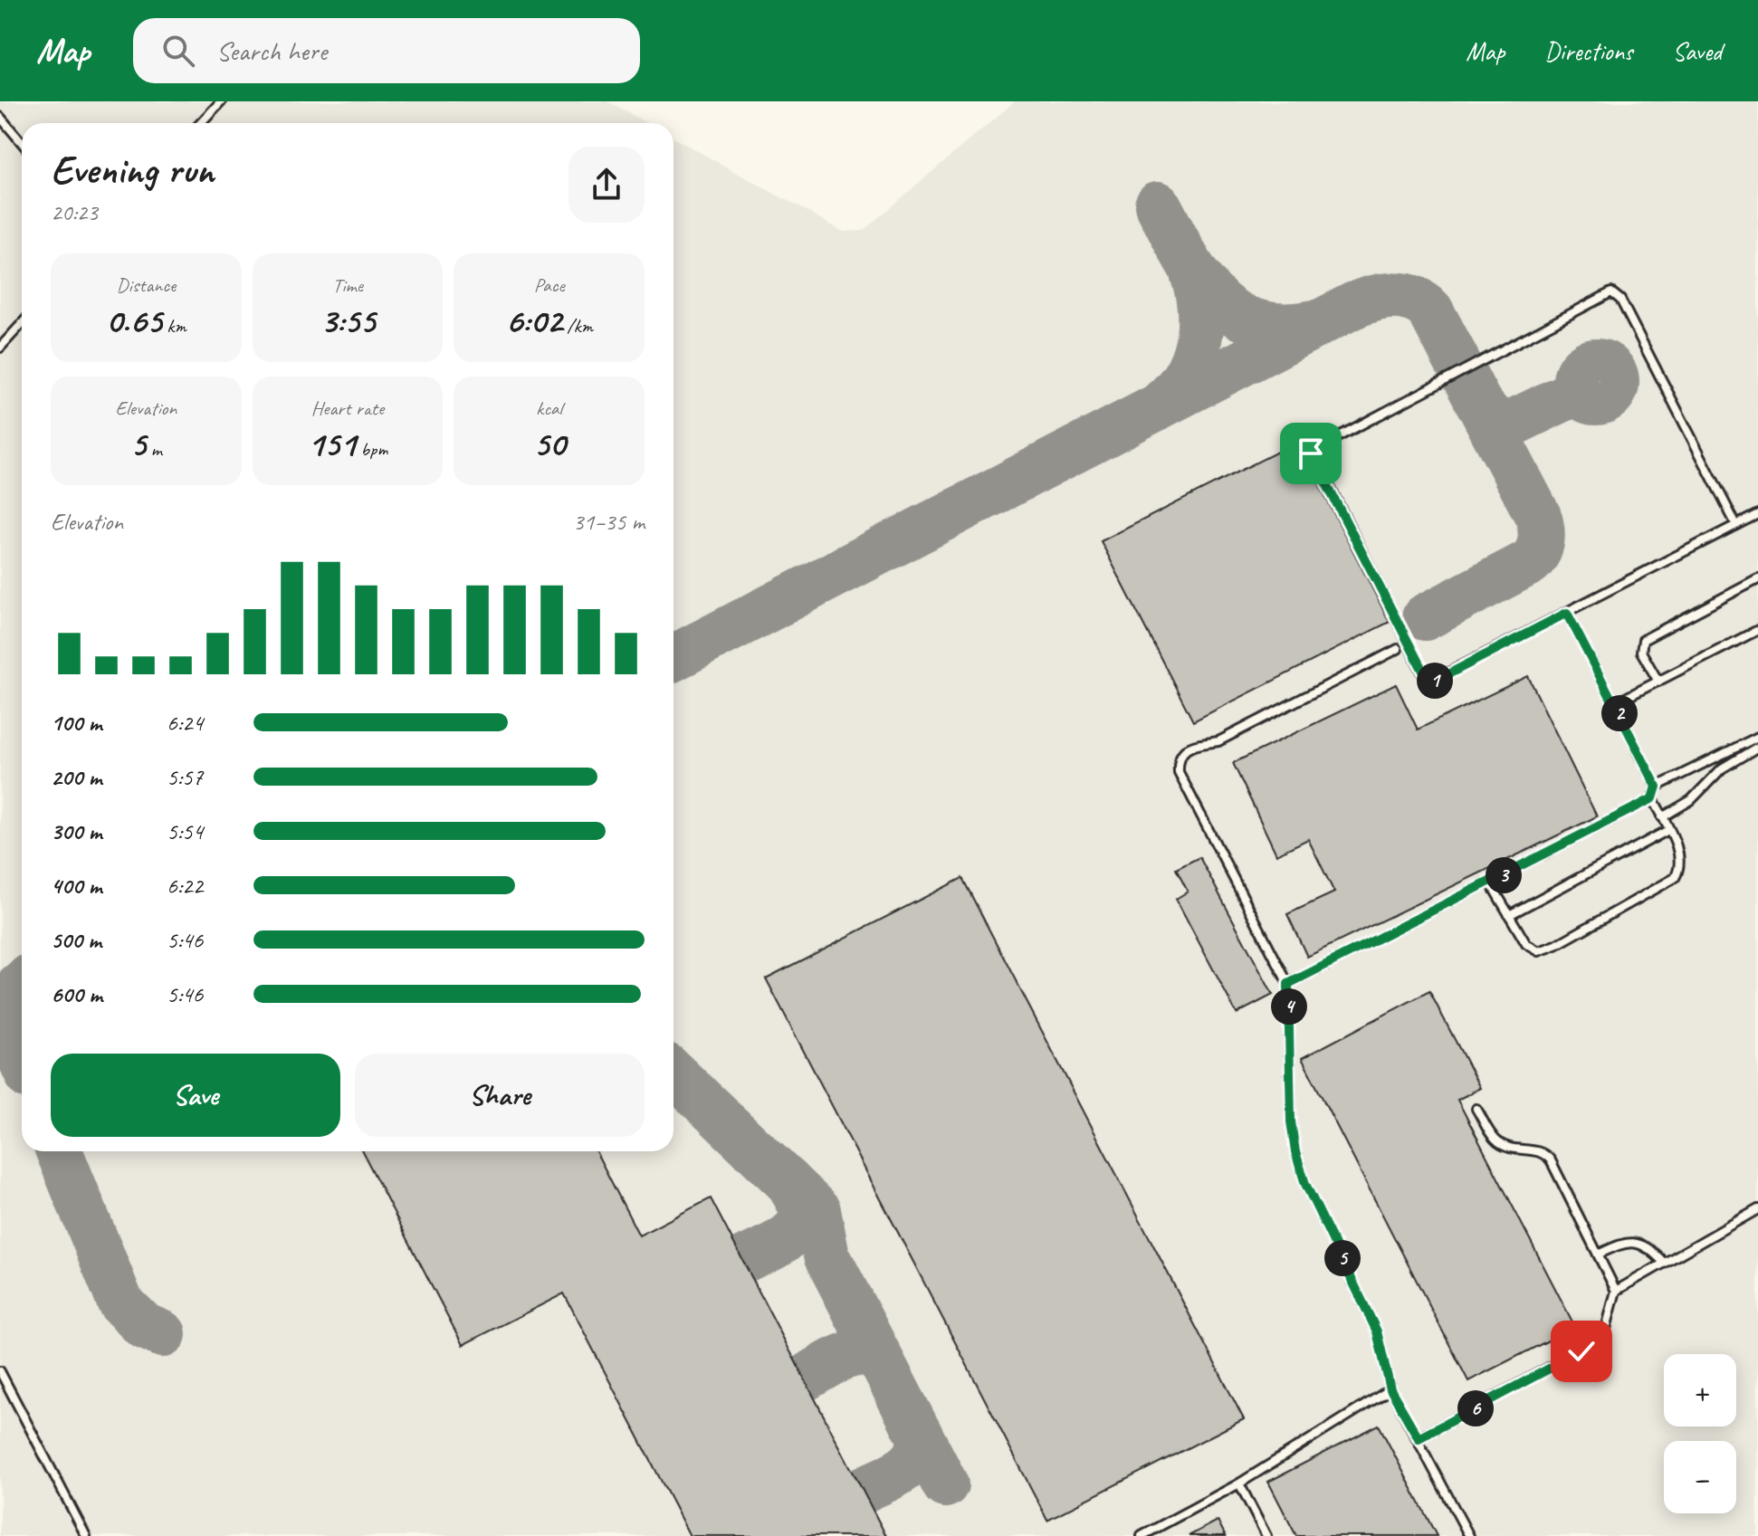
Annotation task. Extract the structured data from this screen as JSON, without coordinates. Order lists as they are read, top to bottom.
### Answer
{
  "page": {
    "header": "Map",
    "search": "Search here",
    "nav": ["Map", "Directions", "Saved"],
    "heading": ["Evening run", "20:23"],
    "stats": [
      ["Distance", "0.65 km"],
      ["Time", "3:55"],
      ["Pace", "6:02 /km"],
      ["Elevation", "5 m"],
      ["Heart rate", "151 bpm"],
      ["kcal", "50"]
    ],
    "chart": ["Elevation", "31–35 m"],
    "pins": [
      "1",
      "2",
      "3",
      "4",
      "5",
      "6"
    ],
    "list": [
      {
        "name": "100 m",
        "note": "6:24"
      },
      {
        "name": "200 m",
        "note": "5:57"
      },
      {
        "name": "300 m",
        "note": "5:54"
      },
      {
        "name": "400 m",
        "note": "6:22"
      },
      {
        "name": "500 m",
        "note": "5:46"
      },
      {
        "name": "600 m",
        "note": "5:46"
      }
    ],
    "buttons": ["Save", "Share"],
    "map_buttons": ["+", "−"]
  }
}
